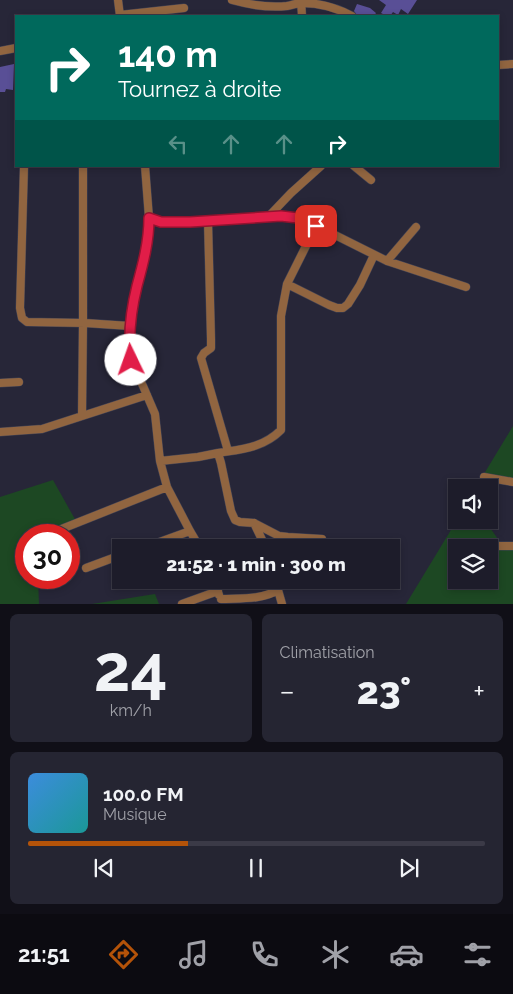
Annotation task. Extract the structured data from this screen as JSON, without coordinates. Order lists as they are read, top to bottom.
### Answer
{
  "page": {
    "turn": ["140 m", "Tournez à droite"],
    "limit": "30",
    "trip": "21:52 · 1 min · 300 m",
    "tile": [
      ["24", "km/h"],
      "Climatisation"
    ],
    "heat": ["−", "23°", "+"],
    "song": ["100.0 FM", "Musique"],
    "tabs": "21:51"
  }
}
